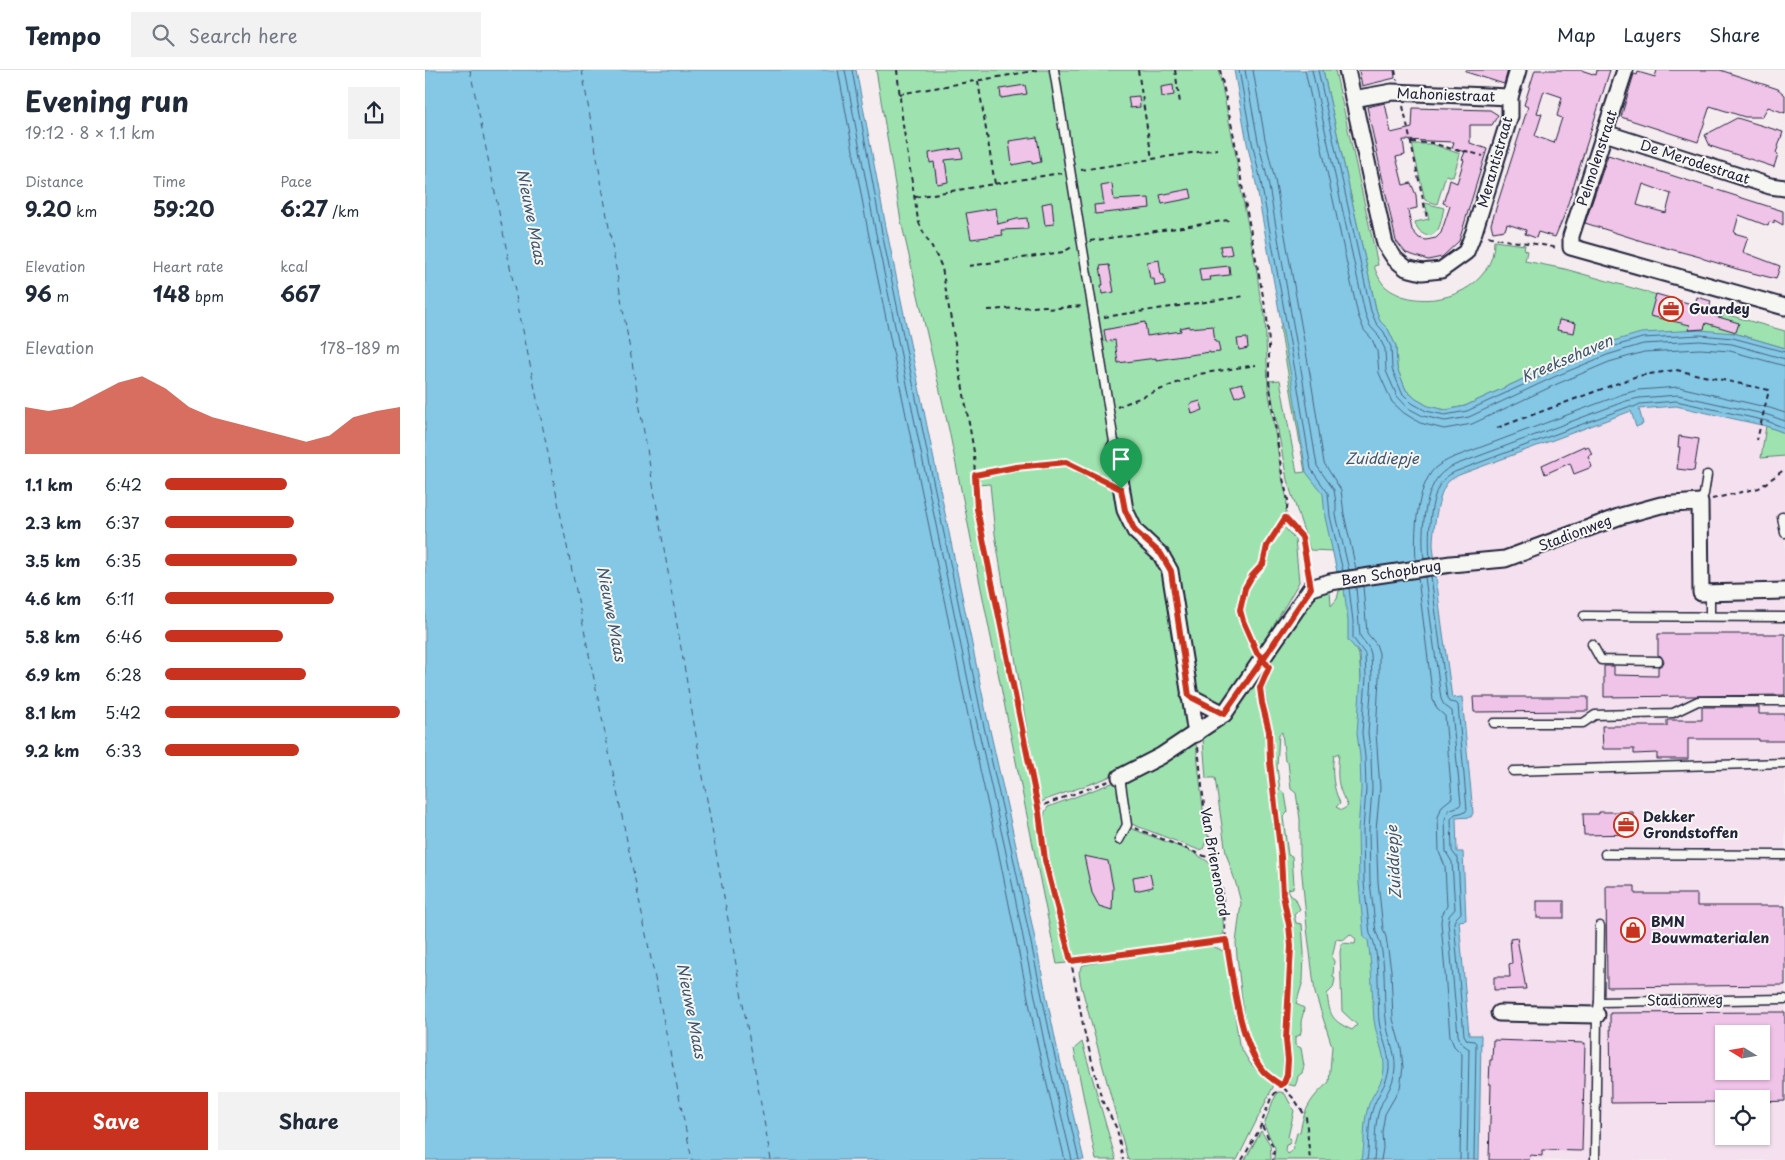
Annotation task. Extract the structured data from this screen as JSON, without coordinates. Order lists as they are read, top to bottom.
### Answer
{
  "streets": {
    "street": [
      "Mahoniestraat",
      "Pelmolenstraat",
      "Merantistraat",
      "De Merodestraat",
      "Stadionweg",
      "Ben Schopbrug"
    ],
    "path": ["Van Brienenoord"]
  },
  "crossings": [
    ["Mahoniestraat", "Merantistraat"],
    ["Pelmolenstraat", "De Merodestraat"],
    ["Stadionweg", "Ben Schopbrug"]
  ],
  "water": ["Nieuwe Maas", "Kreeksehaven", "Zuiddiepje"],
  "places": {
    "office": ["Guardey", "Dekker Grondstoffen"],
    "shop": ["BMN Bouwmaterialen"]
  },
  "north": "left",
  "page": {
    "header": "Tempo",
    "search": "Search here",
    "nav": ["Map", "Layers", "Share"],
    "heading": ["Evening run", "19:12 · 8 × 1.1 km"],
    "stats": [
      ["Distance", "9.20 km"],
      ["Time", "59:20"],
      ["Pace", "6:27 /km"],
      ["Elevation", "96 m"],
      ["Heart rate", "148 bpm"],
      ["kcal", "667"]
    ],
    "chart": ["Elevation", "178–189 m"],
    "list": [
      {
        "name": "1.1 km",
        "note": "6:42"
      },
      {
        "name": "2.3 km",
        "note": "6:37"
      },
      {
        "name": "3.5 km",
        "note": "6:35"
      },
      {
        "name": "4.6 km",
        "note": "6:11"
      },
      {
        "name": "5.8 km",
        "note": "6:46"
      },
      {
        "name": "6.9 km",
        "note": "6:28"
      },
      {
        "name": "8.1 km",
        "note": "5:42"
      },
      {
        "name": "9.2 km",
        "note": "6:33"
      }
    ],
    "buttons": ["Save", "Share"]
  }
}
